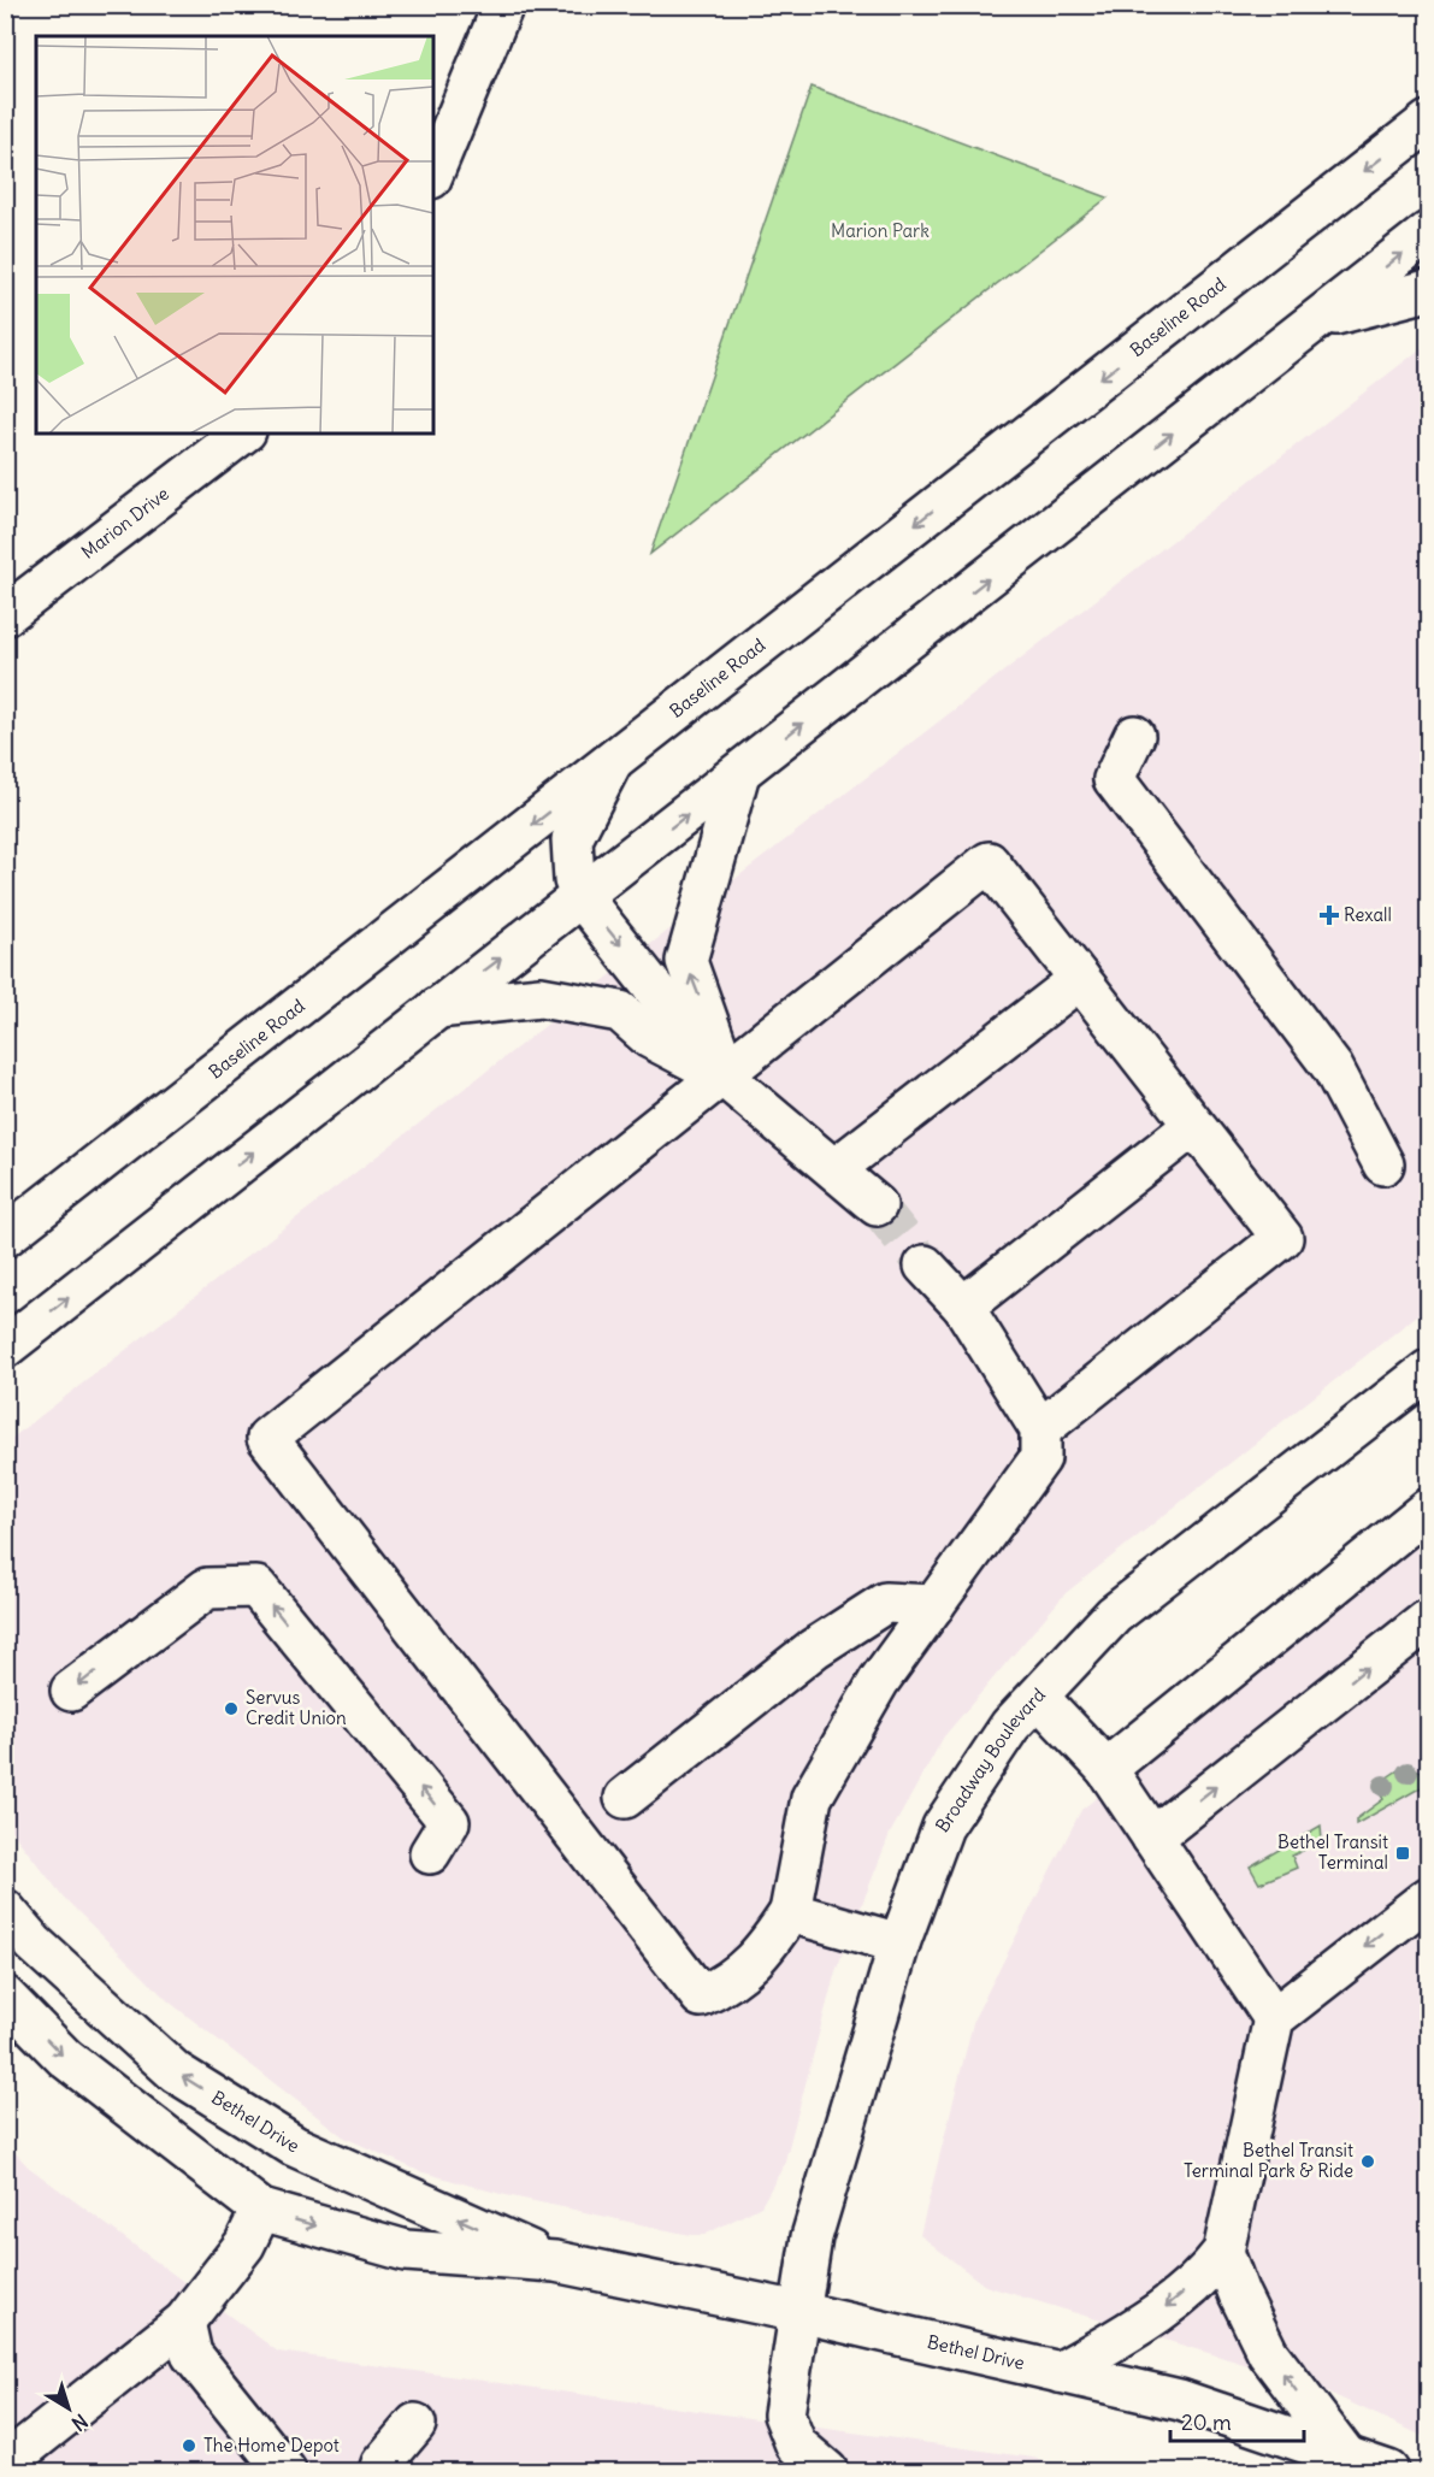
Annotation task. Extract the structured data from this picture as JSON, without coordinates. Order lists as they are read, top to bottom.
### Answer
{
  "streets": {
    "street": [
      "Baseline Road",
      "Marion Drive",
      "Broadway Boulevard",
      "Bethel Drive"
    ]
  },
  "crossings": [
    ["Broadway Boulevard", "Bethel Drive"]
  ],
  "parks": ["Marion Park"],
  "places": {
    "health": ["Rexall"],
    "other": ["Servus Credit Union", "Bethel Transit Terminal Park & Ride", "The Home Depot"],
    "transit": ["Bethel Transit Terminal"]
  },
  "scale_bar": "20 m",
  "north": "bottom right"
}
